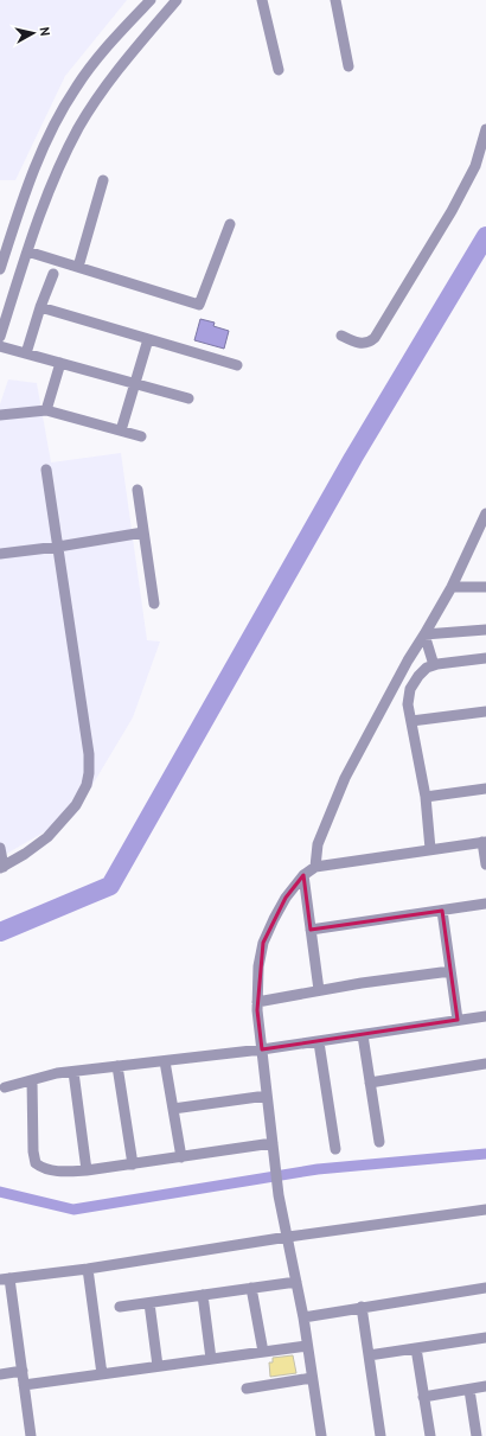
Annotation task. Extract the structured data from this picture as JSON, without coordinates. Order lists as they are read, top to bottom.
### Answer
{
  "north": "right"
}
